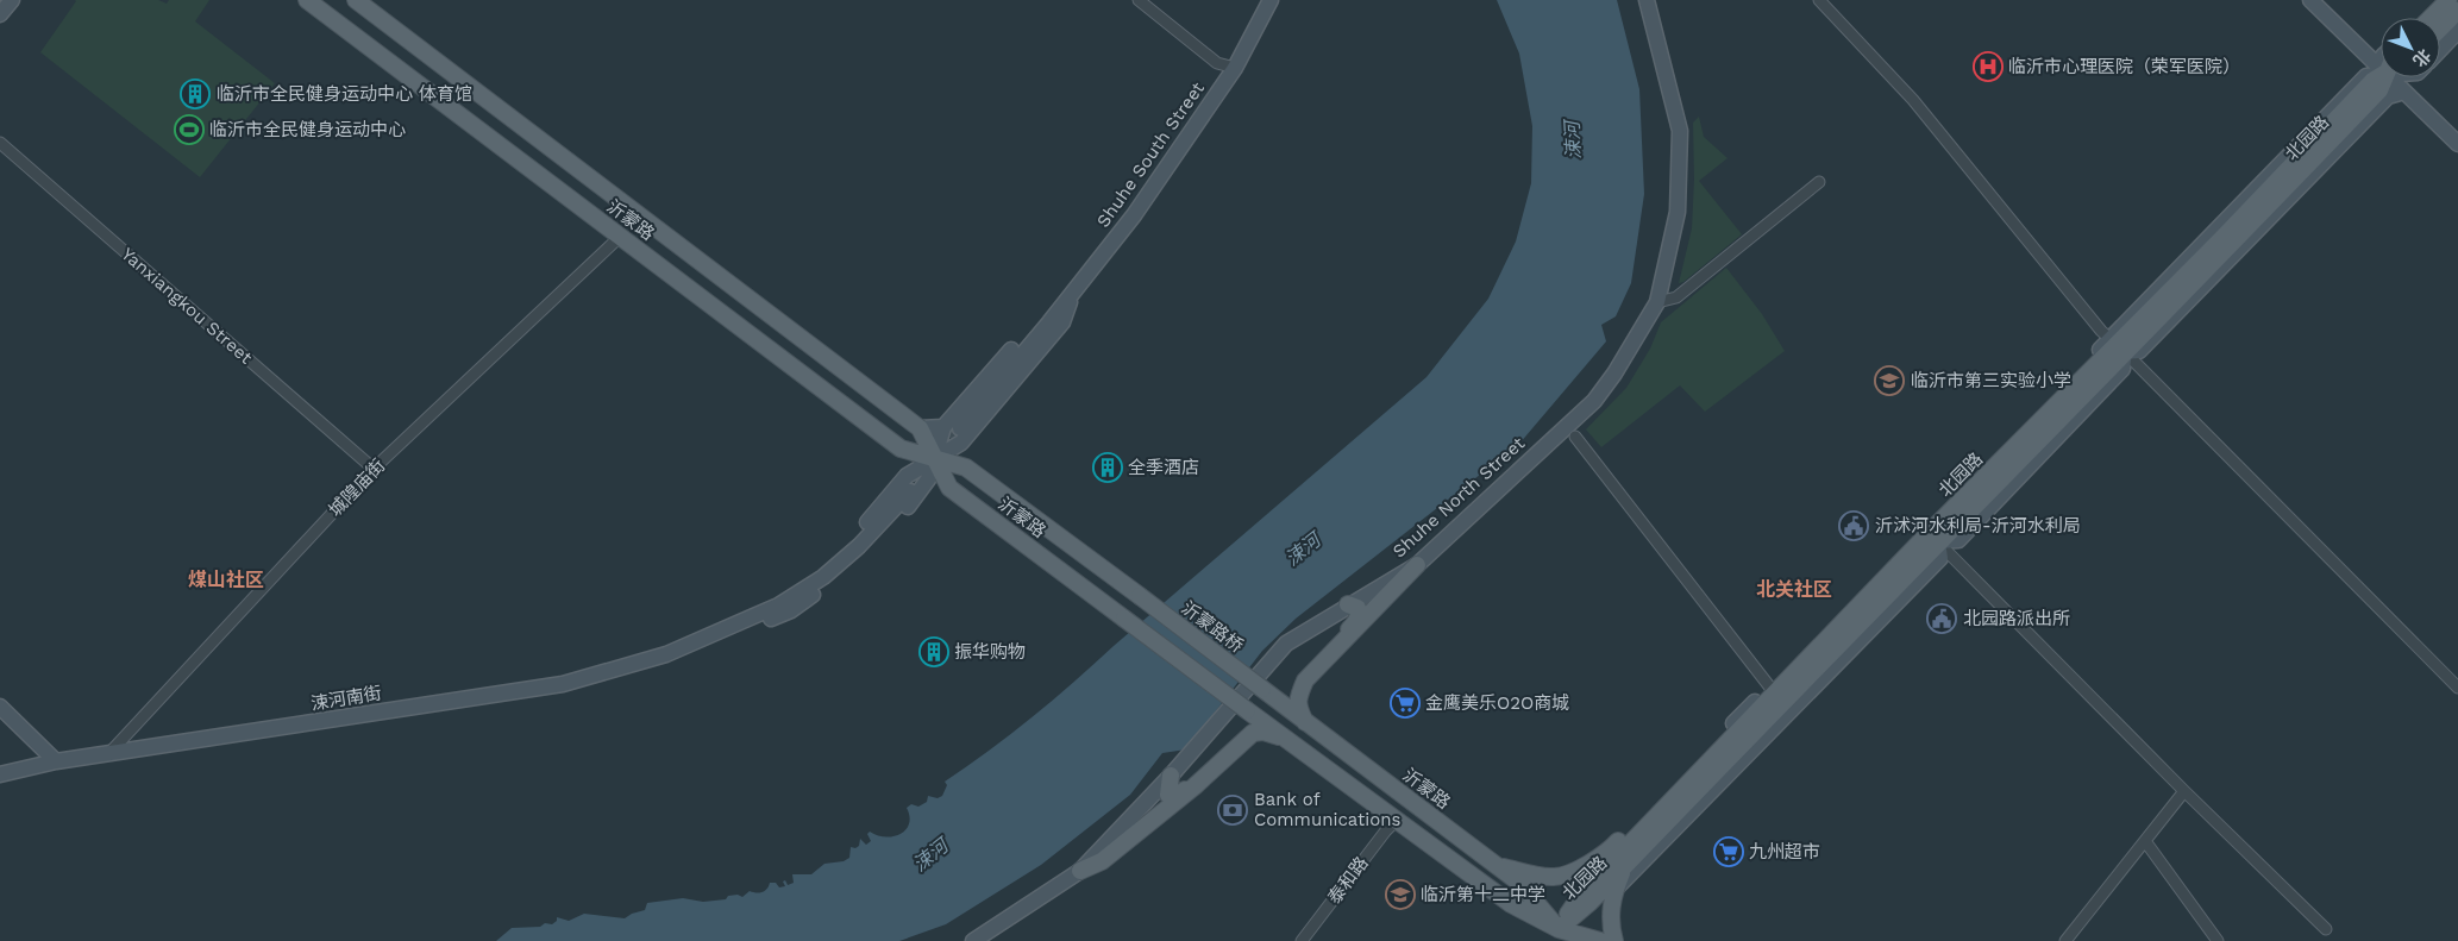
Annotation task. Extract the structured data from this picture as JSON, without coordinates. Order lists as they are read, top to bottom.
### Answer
{
  "streets": {
    "main road": [
      "北园路",
      "Shuhe South Street",
      "沂蒙路",
      "Shuhe North Street",
      "沂蒙路桥",
      "涑河南街"
    ],
    "street": ["Yanxiangkou Street", "城隍庙街", "泰和路"]
  },
  "crossings": [
    ["北园路", "沂蒙路"],
    ["沂蒙路", "城隍庙街"],
    ["沂蒙路", "沂蒙路桥"],
    ["Yanxiangkou Street", "城隍庙街"],
    ["城隍庙街", "涑河南街"]
  ],
  "districts": ["煤山社区", "北关社区"],
  "water": ["涑河"],
  "places": {
    "hospital": ["临沂市心理医院（荣军医院）"],
    "building": ["临沂市全民健身运动中心 体育馆", "全季酒店", "振华购物"],
    "sports": ["临沂市全民健身运动中心"],
    "school or university": ["临沂市第三实验小学", "临沂第十二中学"],
    "public building": ["沂沭河水利局-沂河水利局", "北园路派出所"],
    "supermarket": ["金鹰美乐O2O商城", "九州超市"],
    "bank": ["Bank of Communications"]
  },
  "north": "bottom right"
}
